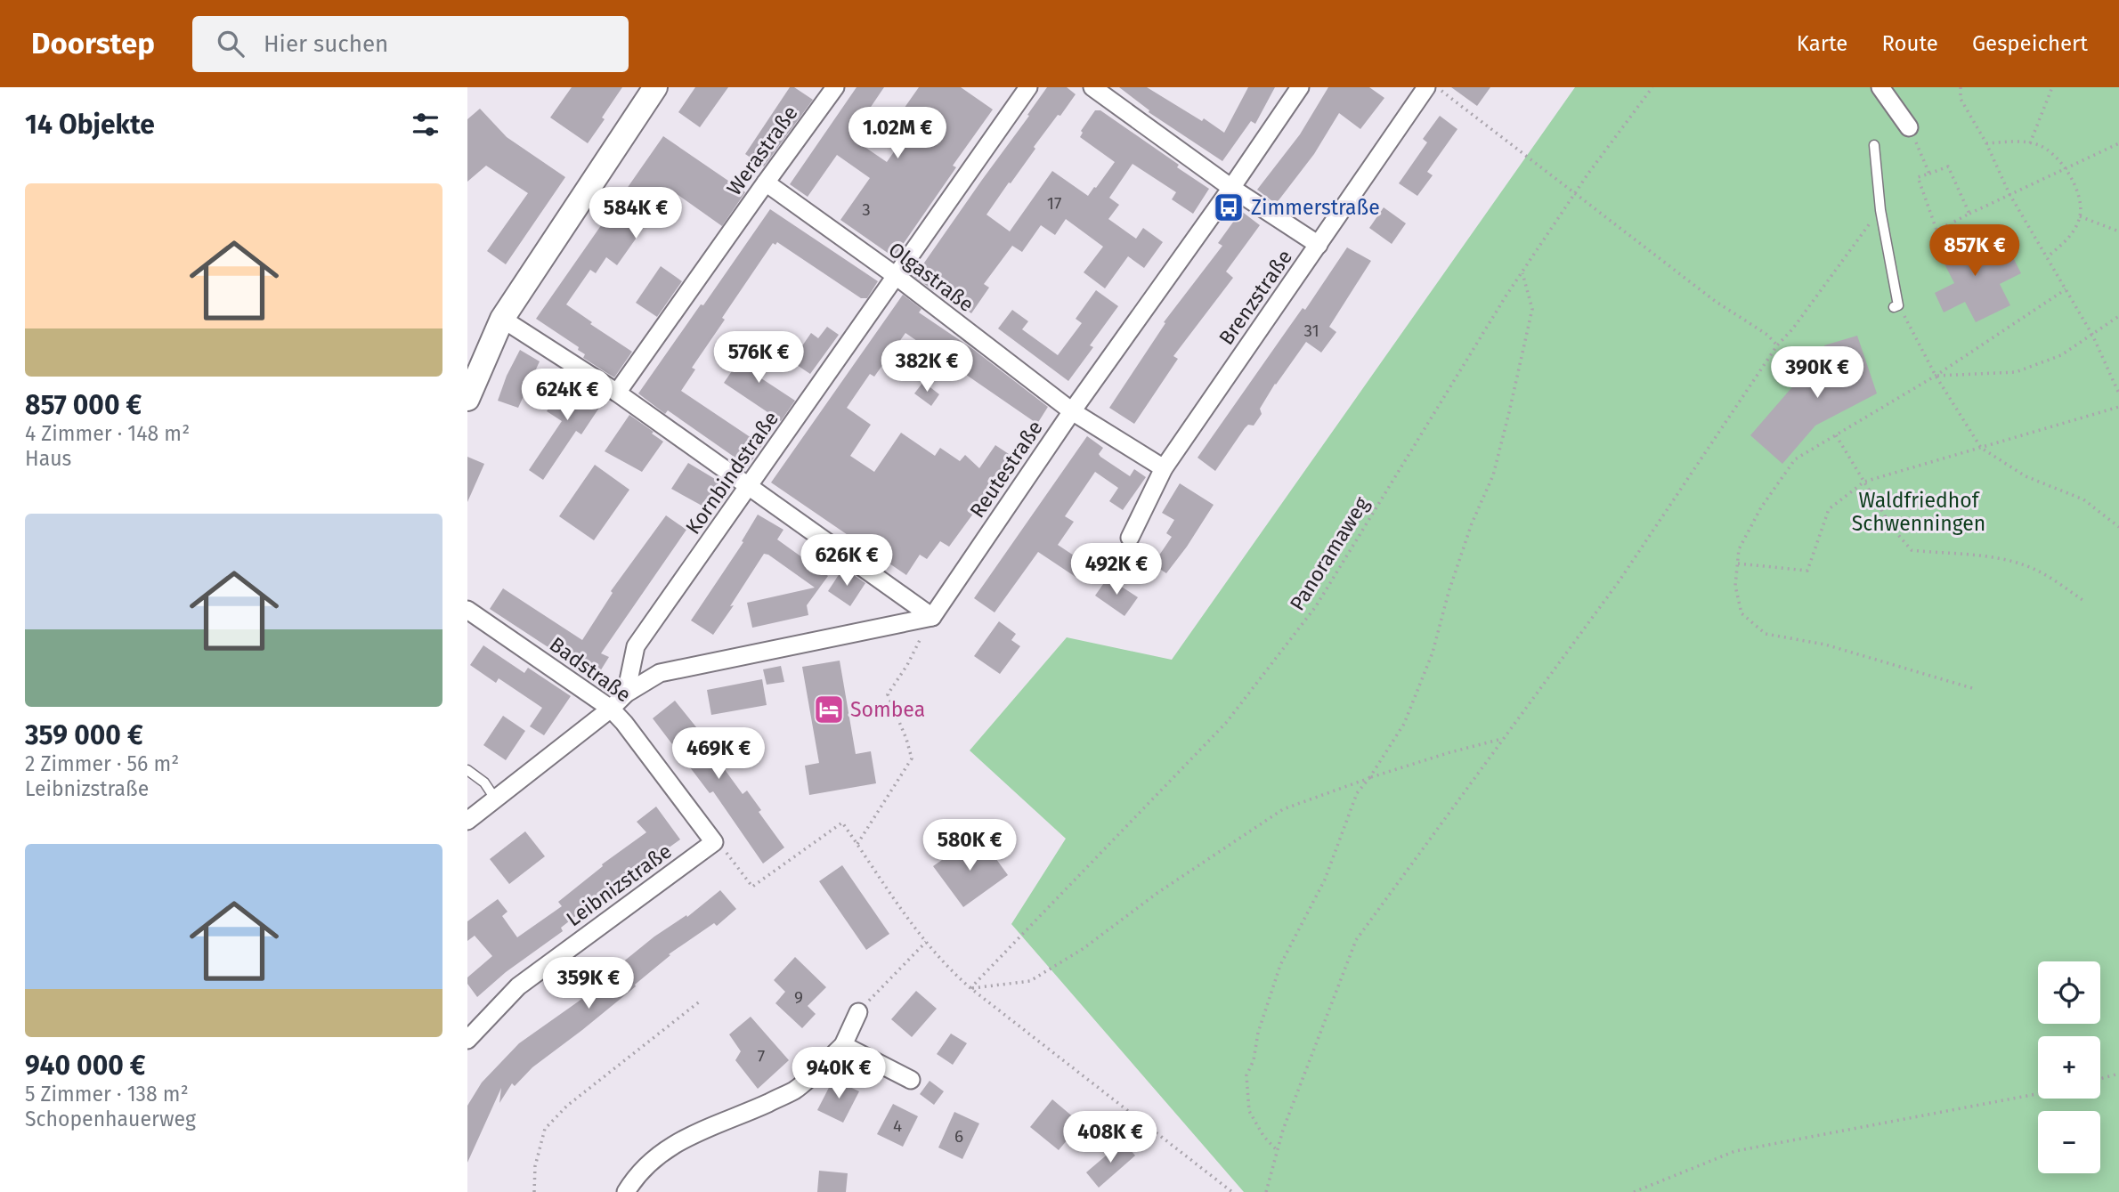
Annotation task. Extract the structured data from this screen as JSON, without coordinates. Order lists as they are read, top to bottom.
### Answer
{
  "streets": {
    "street": [
      "Werastraße",
      "Olgastraße",
      "Brenzstraße",
      "Reutestraße",
      "Kornbindstraße",
      "Badstraße",
      "Leibnizstraße"
    ],
    "path": ["Panoramaweg"]
  },
  "crossings": [
    ["Werastraße", "Olgastraße"],
    ["Olgastraße", "Brenzstraße"],
    ["Olgastraße", "Reutestraße"],
    ["Olgastraße", "Kornbindstraße"],
    ["Badstraße", "Leibnizstraße"]
  ],
  "parks": ["Waldfriedhof Schwenningen"],
  "places": {
    "bus stop": ["Zimmerstraße"],
    "hotel": ["Sombea"]
  },
  "house_numbers": [
    "17",
    "3",
    "31",
    "9",
    "7",
    "4",
    "6"
  ],
  "page": {
    "header": "Doorstep",
    "search": "Hier suchen",
    "nav": ["Karte", "Route", "Gespeichert"],
    "heading": "14 Objekte",
    "price": [
      "1.02M €",
      "584K €",
      "857K €",
      "576K €",
      "382K €",
      "390K €",
      "624K €",
      "626K €",
      "492K €",
      "469K €",
      "580K €",
      "359K €",
      "940K €",
      "408K €"
    ],
    "list": [
      {
        "name": "857 000 €",
        "note": "4 Zimmer · 148 m² · Haus"
      },
      {
        "name": "359 000 €",
        "note": "2 Zimmer · 56 m² · Leibnizstraße"
      },
      {
        "name": "940 000 €",
        "note": "5 Zimmer · 138 m² · Schopenhauerweg"
      }
    ],
    "map_buttons": ["+", "−"]
  }
}
